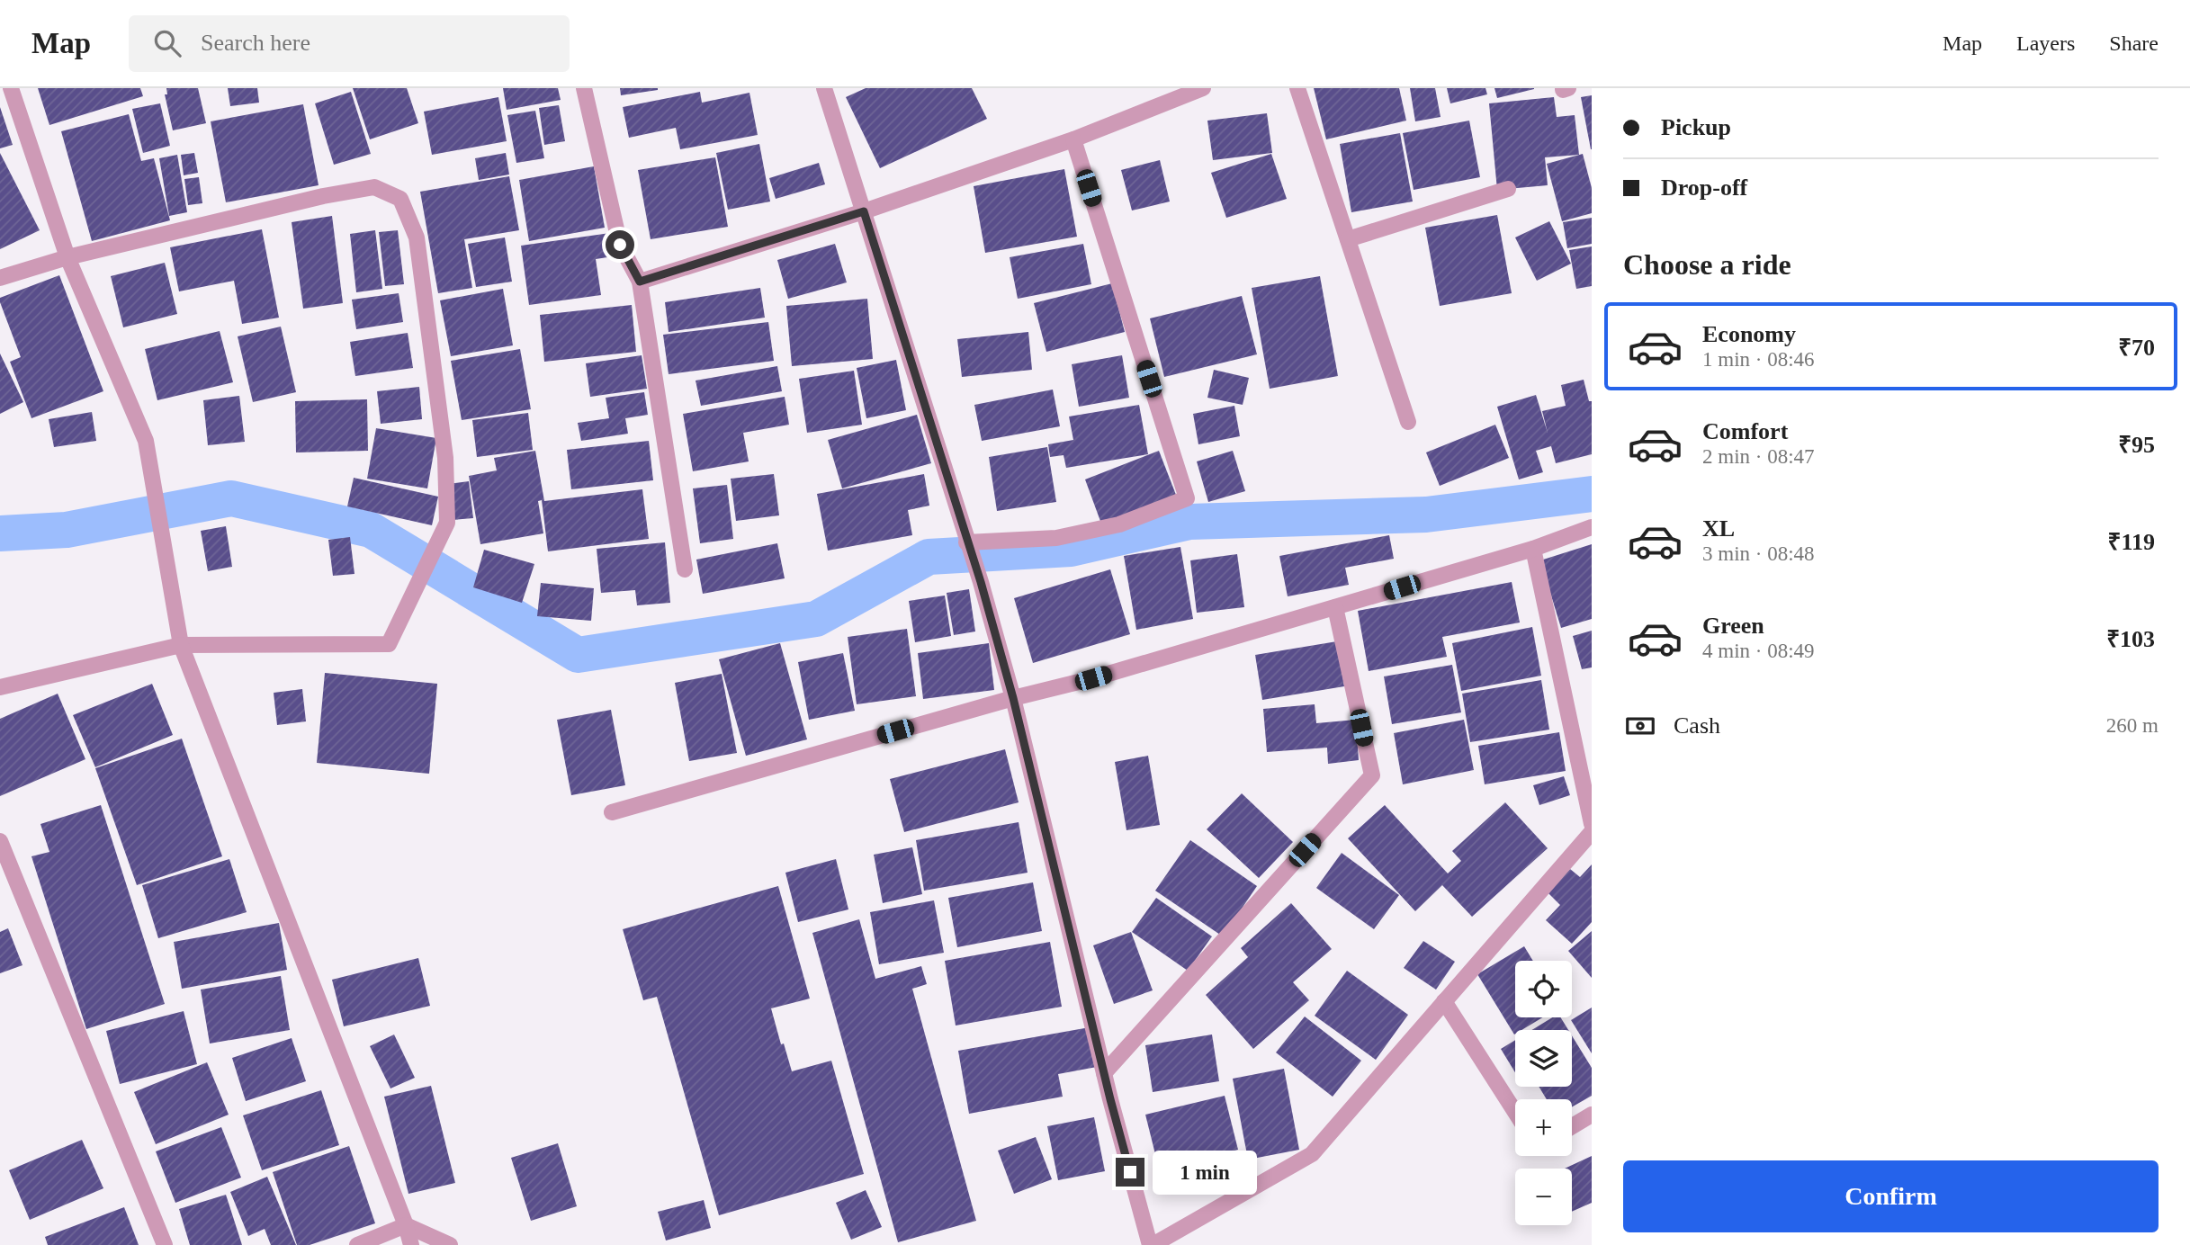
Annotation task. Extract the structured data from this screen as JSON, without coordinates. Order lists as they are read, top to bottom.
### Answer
{
  "page": {
    "header": "Map",
    "search": "Search here",
    "nav": ["Map", "Layers", "Share"],
    "banner": ["Pickup", "Drop-off"],
    "heading": "Choose a ride",
    "list": [
      {
        "name": "Economy",
        "note": "1 min · 08:46",
        "value": "₹70"
      },
      {
        "name": "Comfort",
        "note": "2 min · 08:47",
        "value": "₹95"
      },
      {
        "name": "XL",
        "note": "3 min · 08:48",
        "value": "₹119"
      },
      {
        "name": "Green",
        "note": "4 min · 08:49",
        "value": "₹103"
      }
    ],
    "pay": ["Cash", "260 m"],
    "map_buttons": ["+", "−"],
    "buttons": "Confirm",
    "bubble": "1 min"
  }
}
